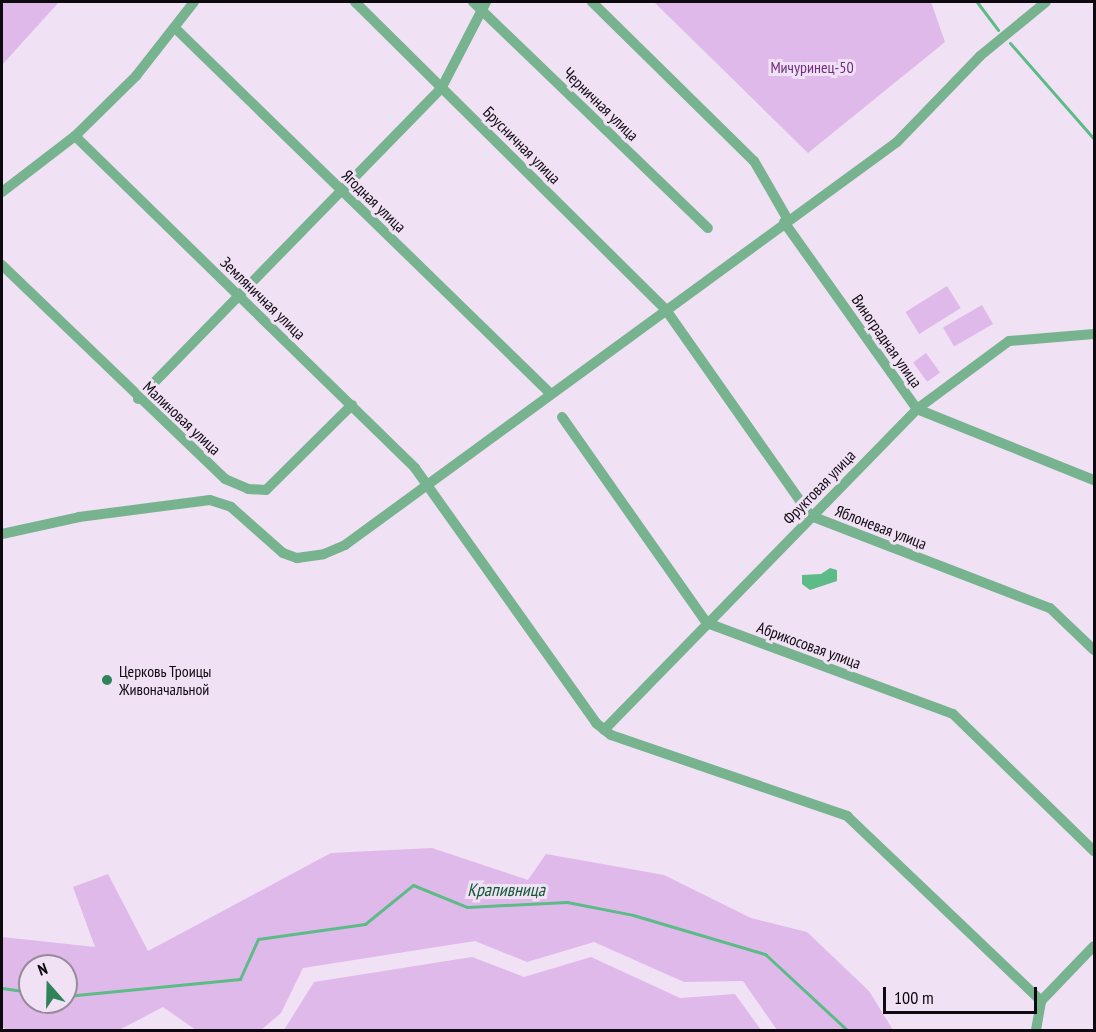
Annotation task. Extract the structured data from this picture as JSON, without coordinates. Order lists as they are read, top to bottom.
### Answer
{
  "streets": {
    "street": [
      "Черничная улица",
      "Брусничная улица",
      "Ягодная улица",
      "Земляничная улица",
      "Виноградная улица",
      "Малиновая улица",
      "Фруктовая улица",
      "Яблоневая улица",
      "Абрикосовая улица"
    ]
  },
  "crossings": [
    ["Брусничная улица", "Яблоневая улица"],
    ["Земляничная улица", "Малиновая улица"],
    ["Виноградная улица", "Фруктовая улица"],
    ["Фруктовая улица", "Яблоневая улица"],
    ["Фруктовая улица", "Абрикосовая улица"]
  ],
  "water": ["Крапивница"],
  "parks": ["Мичуринец-50"],
  "places": ["Церковь Троицы Живоначальной"],
  "scale_bar": "100 m",
  "north": "top"
}
